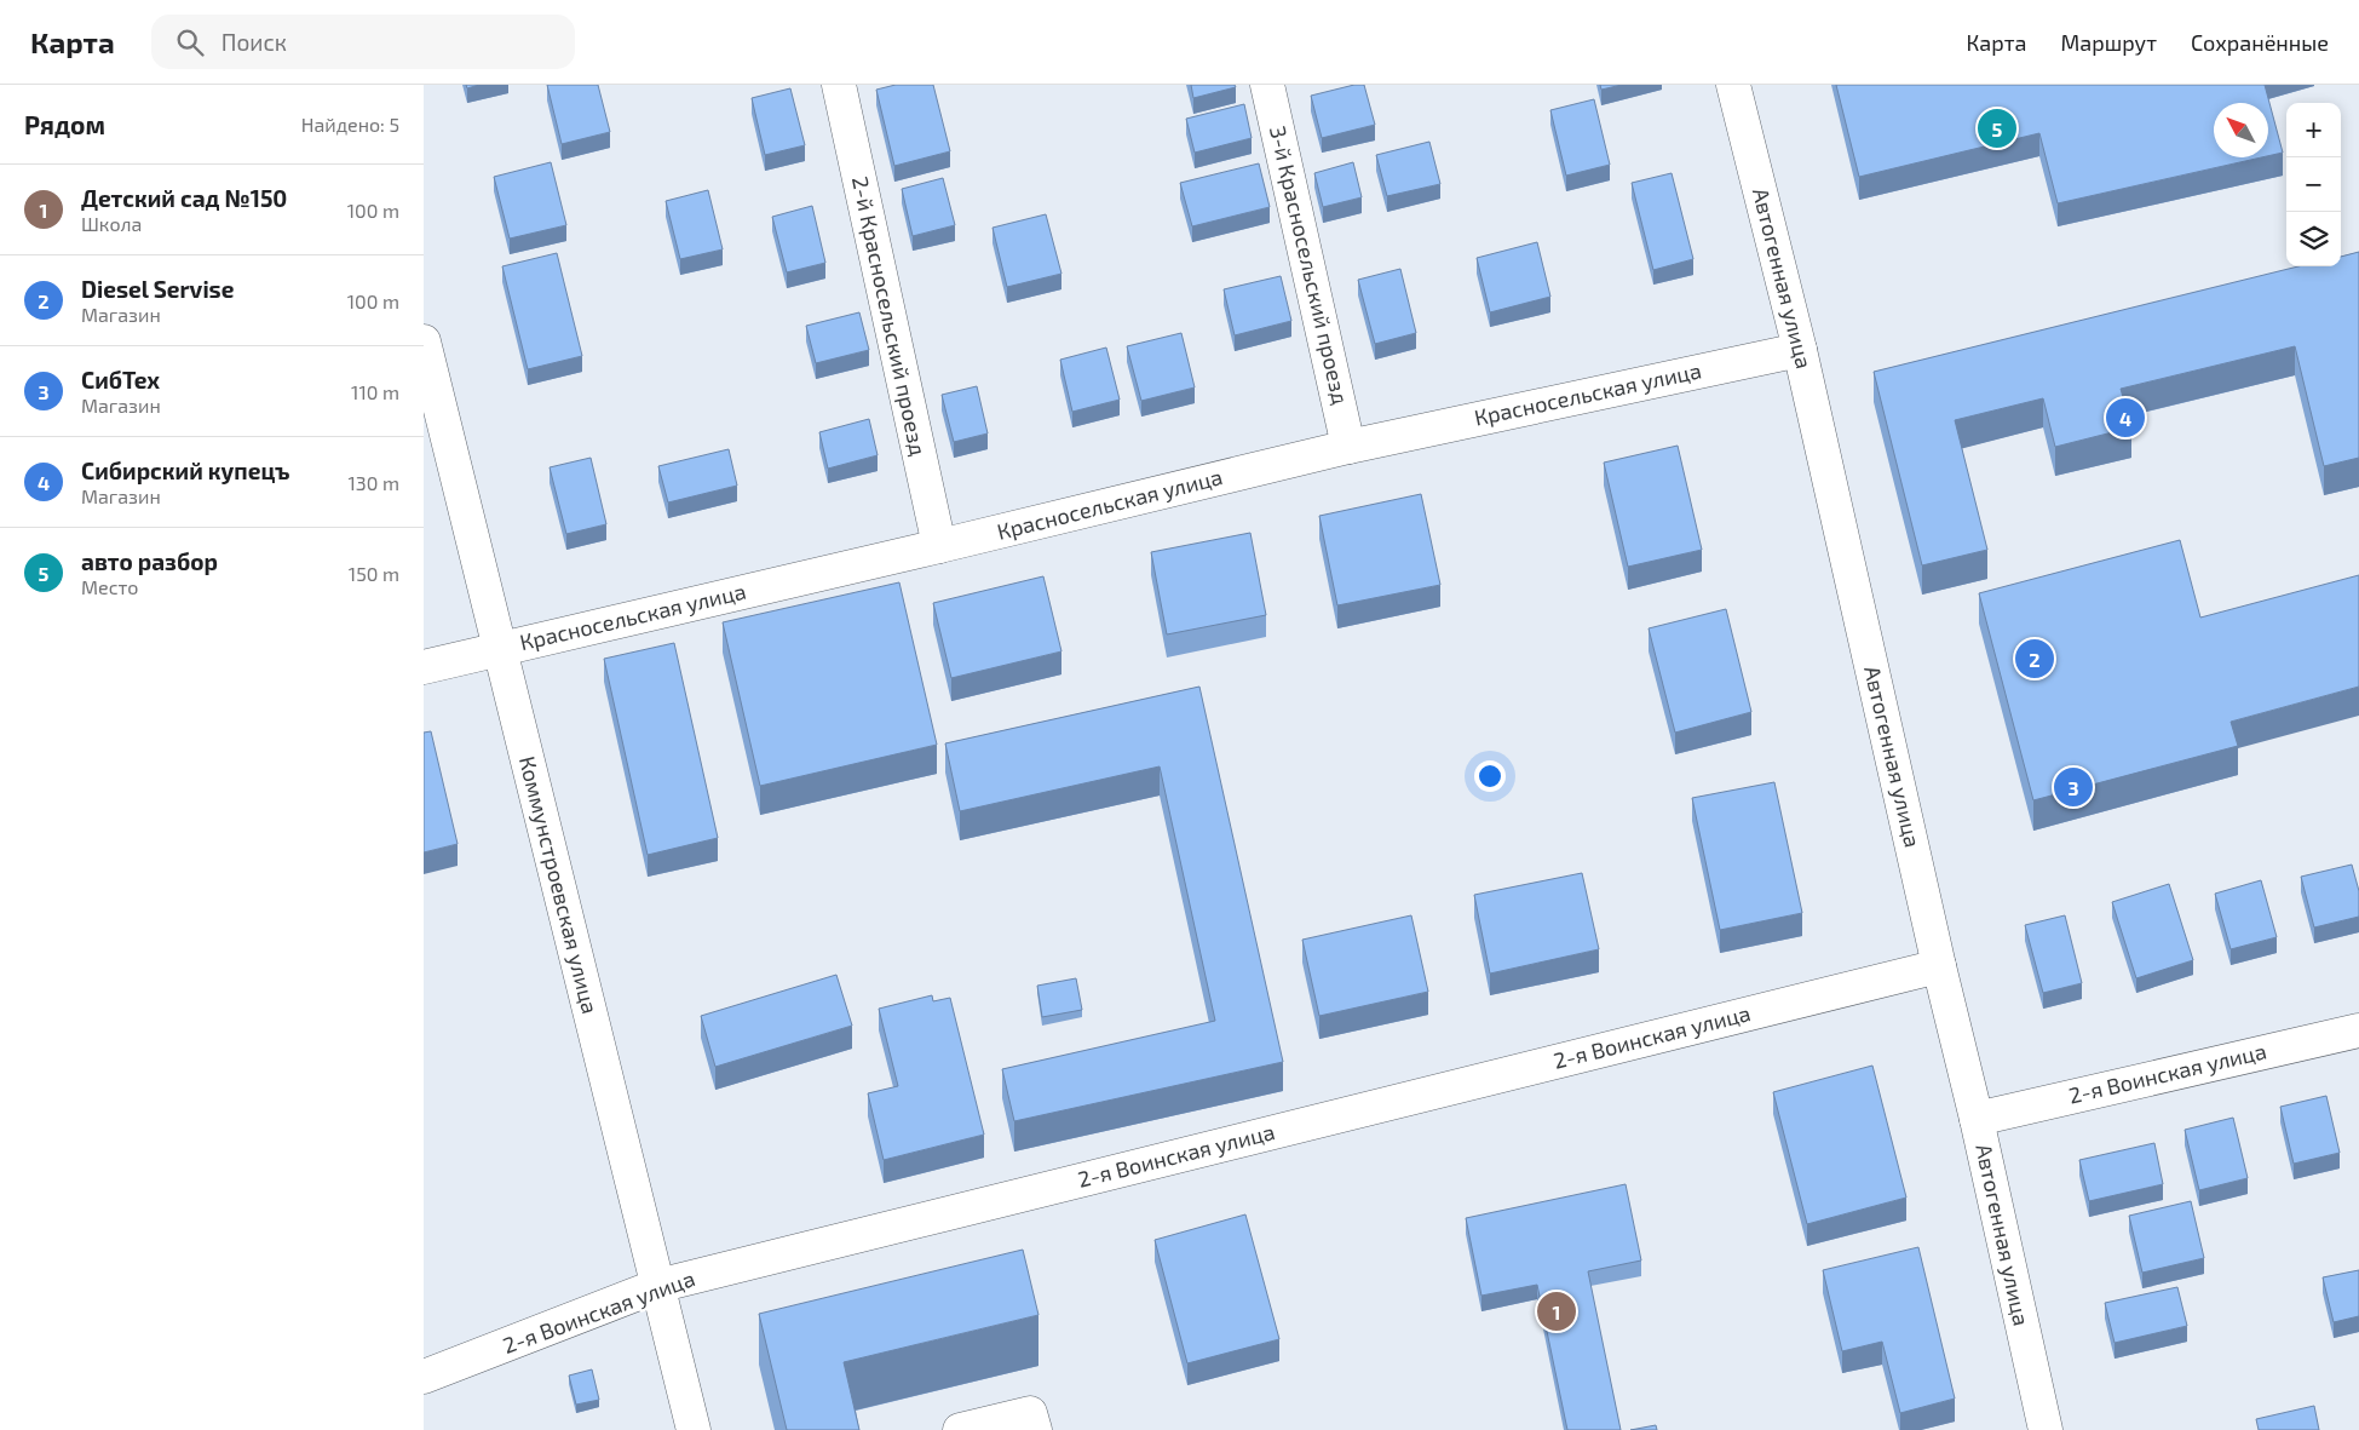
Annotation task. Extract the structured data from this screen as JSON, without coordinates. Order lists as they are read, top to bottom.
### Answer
{
  "streets": {
    "street": [
      "3-й Красносельский проезд",
      "Автогенная улица",
      "2-й Красносельский проезд",
      "Красносельская улица",
      "Коммунстроевская улица",
      "2-я Воинская улица"
    ]
  },
  "crossings": [
    ["3-й Красносельский проезд", "Красносельская улица"],
    ["Автогенная улица", "Красносельская улица"],
    ["Автогенная улица", "2-я Воинская улица"],
    ["2-й Красносельский проезд", "Красносельская улица"],
    ["Красносельская улица", "Коммунстроевская улица"],
    ["Коммунстроевская улица", "2-я Воинская улица"]
  ],
  "north": "top left",
  "page": {
    "header": "Карта",
    "search": "Поиск",
    "nav": ["Карта", "Маршрут", "Сохранённые"],
    "heading": ["Рядом", "Найдено: 5"],
    "map_buttons": ["+", "−"],
    "pins": [
      "5",
      "4",
      "2",
      "3",
      "1"
    ],
    "list": [
      {
        "mark": "1",
        "name": "Детский сад №150",
        "note": "Школа",
        "value": "100 m"
      },
      {
        "mark": "2",
        "name": "Diesel Servise",
        "note": "Магазин",
        "value": "100 m"
      },
      {
        "mark": "3",
        "name": "СибТех",
        "note": "Магазин",
        "value": "110 m"
      },
      {
        "mark": "4",
        "name": "Сибирский купецъ",
        "note": "Магазин",
        "value": "130 m"
      },
      {
        "mark": "5",
        "name": "авто разбор",
        "note": "Место",
        "value": "150 m"
      }
    ]
  }
}
